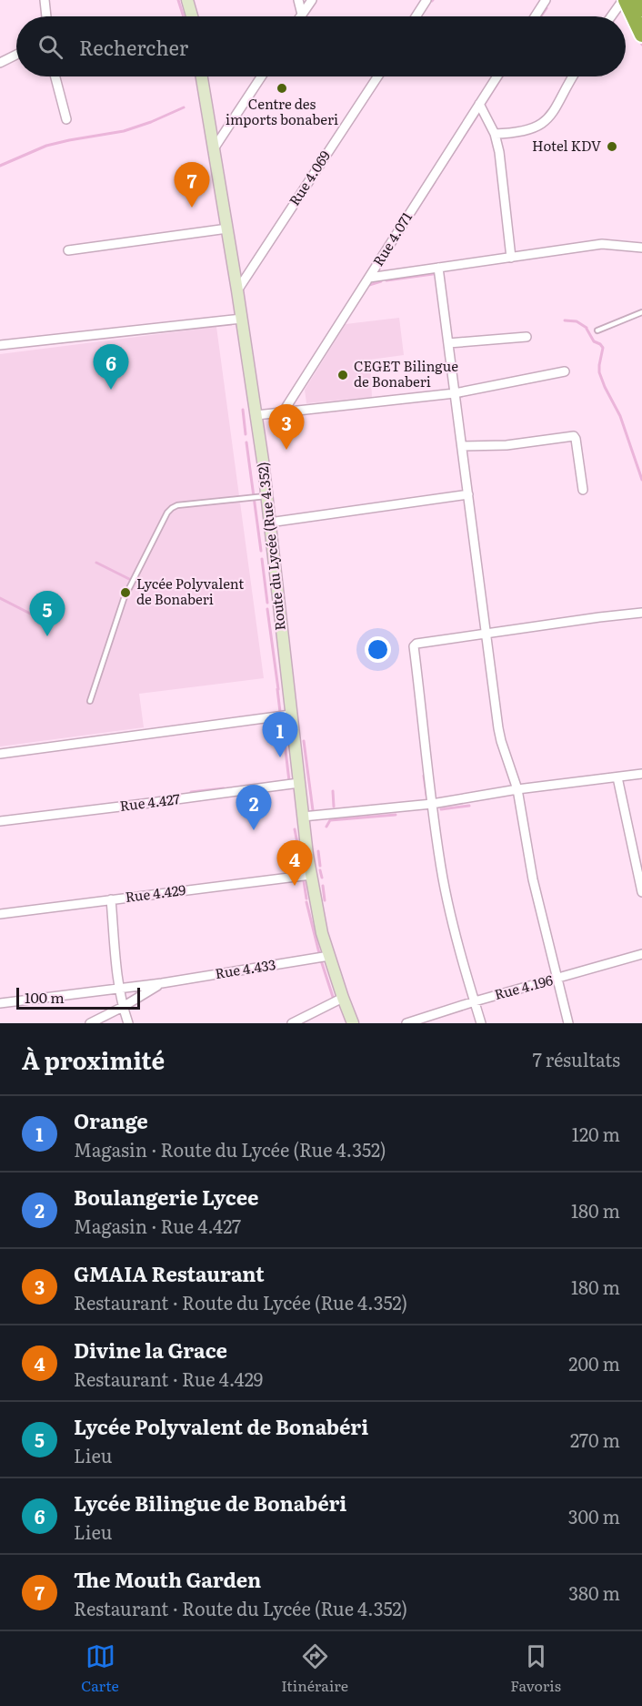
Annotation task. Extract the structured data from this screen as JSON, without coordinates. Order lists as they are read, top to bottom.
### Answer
{
  "streets": {
    "main road": ["Route du Lycée (Rue 4.352)"],
    "street": [
      "Rue 4.069",
      "Rue 4.071",
      "Rue 4.427",
      "Rue 4.429",
      "Rue 4.433",
      "Rue 4.196"
    ]
  },
  "crossings": [
    ["Rue 4.069", "Route du Lycée (Rue 4.352)"],
    ["Route du Lycée (Rue 4.352)", "Rue 4.427"],
    ["Route du Lycée (Rue 4.352)", "Rue 4.429"],
    ["Route du Lycée (Rue 4.352)", "Rue 4.433"]
  ],
  "places": [
    "Centre des imports bonaberi",
    "Hotel KDV",
    "CEGET Bilingue de Bonaberi",
    "Lycée Polyvalent de Bonaberi"
  ],
  "scale_bar": "100 m",
  "page": {
    "search": "Rechercher",
    "pins": [
      "7",
      "6",
      "3",
      "5",
      "1",
      "2",
      "4"
    ],
    "scale": "100 m",
    "heading": ["À proximité", "7 résultats"],
    "list": [
      {
        "mark": "1",
        "name": "Orange",
        "note": "Magasin · Route du Lycée (Rue 4.352)",
        "value": "120 m"
      },
      {
        "mark": "2",
        "name": "Boulangerie Lycee",
        "note": "Magasin · Rue 4.427",
        "value": "180 m"
      },
      {
        "mark": "3",
        "name": "GMAIA Restaurant",
        "note": "Restaurant · Route du Lycée (Rue 4.352)",
        "value": "180 m"
      },
      {
        "mark": "4",
        "name": "Divine la Grace",
        "note": "Restaurant · Rue 4.429",
        "value": "200 m"
      },
      {
        "mark": "5",
        "name": "Lycée Polyvalent de Bonabéri",
        "note": "Lieu",
        "value": "270 m"
      },
      {
        "mark": "6",
        "name": "Lycée Bilingue de Bonabéri",
        "note": "Lieu",
        "value": "300 m"
      },
      {
        "mark": "7",
        "name": "The Mouth Garden",
        "note": "Restaurant · Route du Lycée (Rue 4.352)",
        "value": "380 m"
      }
    ],
    "nav": ["Carte", "Itinéraire", "Favoris"]
  }
}
